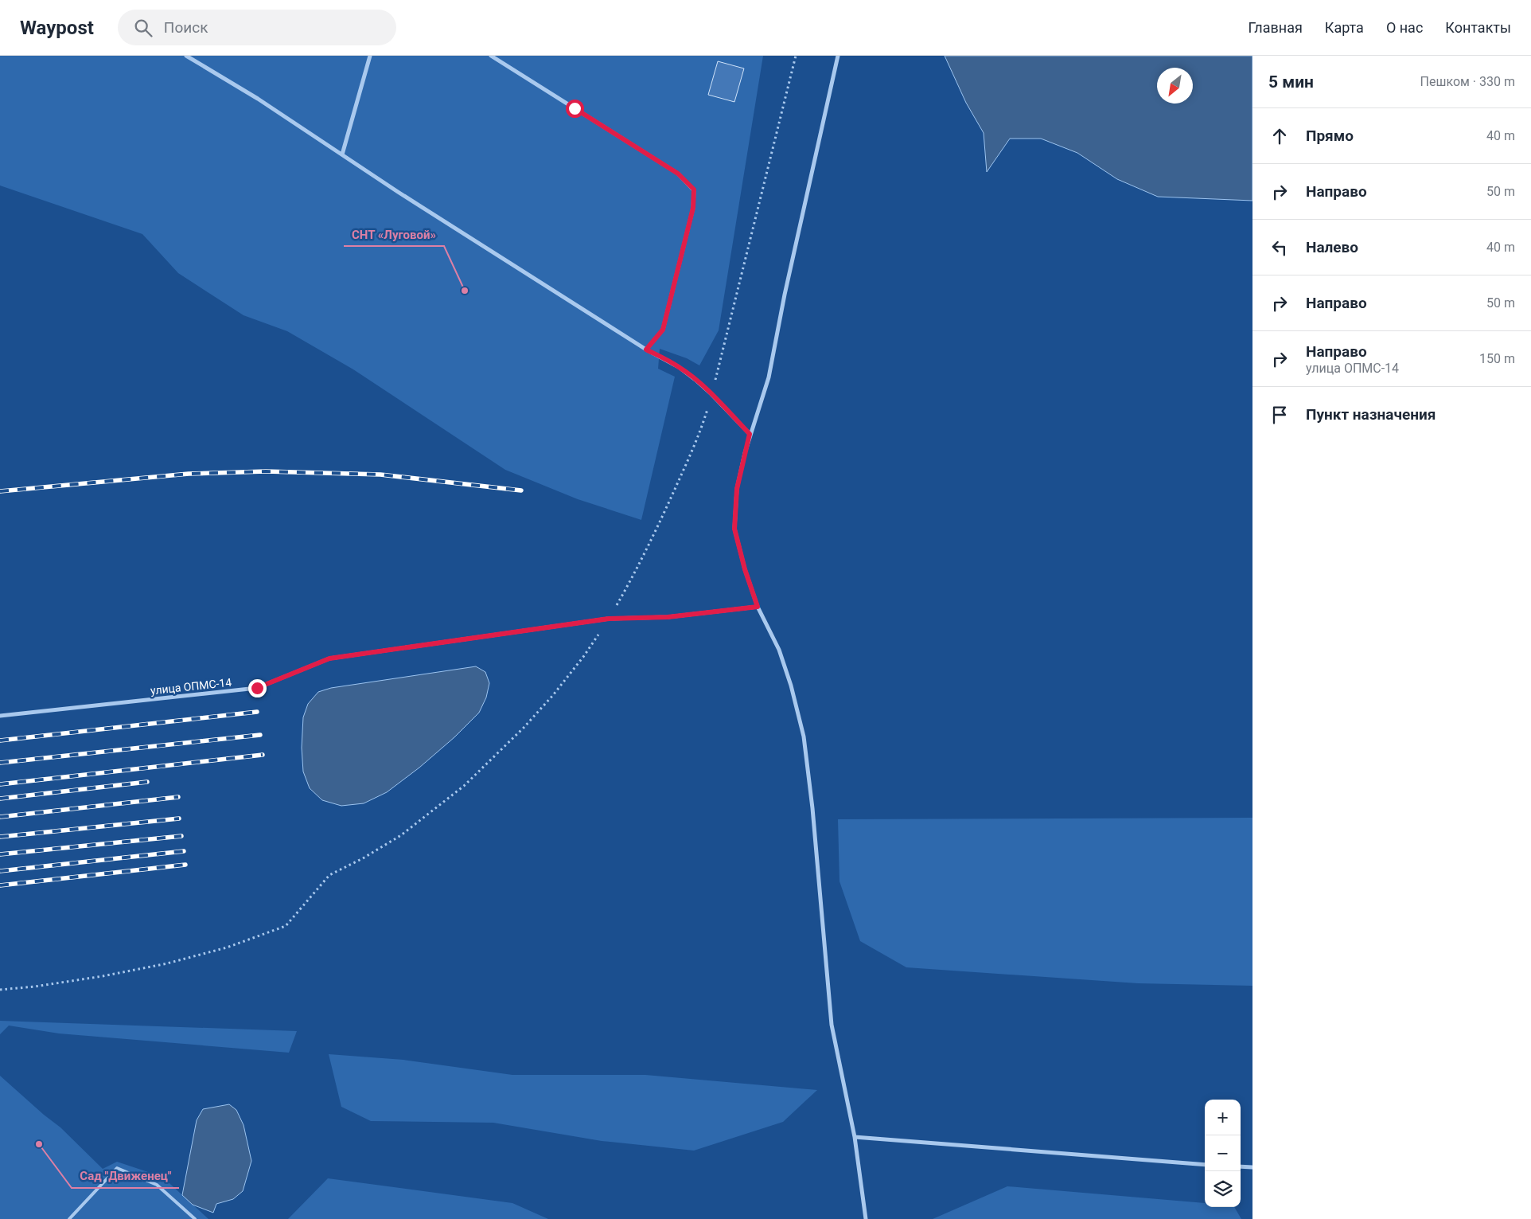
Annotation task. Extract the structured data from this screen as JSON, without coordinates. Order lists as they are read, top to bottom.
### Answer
{
  "streets": {
    "street": ["улица ОПМС-14"]
  },
  "places": ["СНТ «Луговой»", "Сад \"Движенец\""],
  "north": "bottom left",
  "page": {
    "header": "Waypost",
    "search": "Поиск",
    "nav": [
      "Главная",
      "Карта",
      "О нас",
      "Контакты"
    ],
    "heading": ["5 мин", "Пешком · 330 m"],
    "list": [
      ["Прямо", "40 m"],
      ["Направо", "50 m"],
      ["Налево", "40 m"],
      ["Направо", "50 m"],
      ["Направо", "улица ОПМС-14", "150 m"],
      "Пункт назначения"
    ],
    "map_buttons": ["+", "−"]
  }
}
